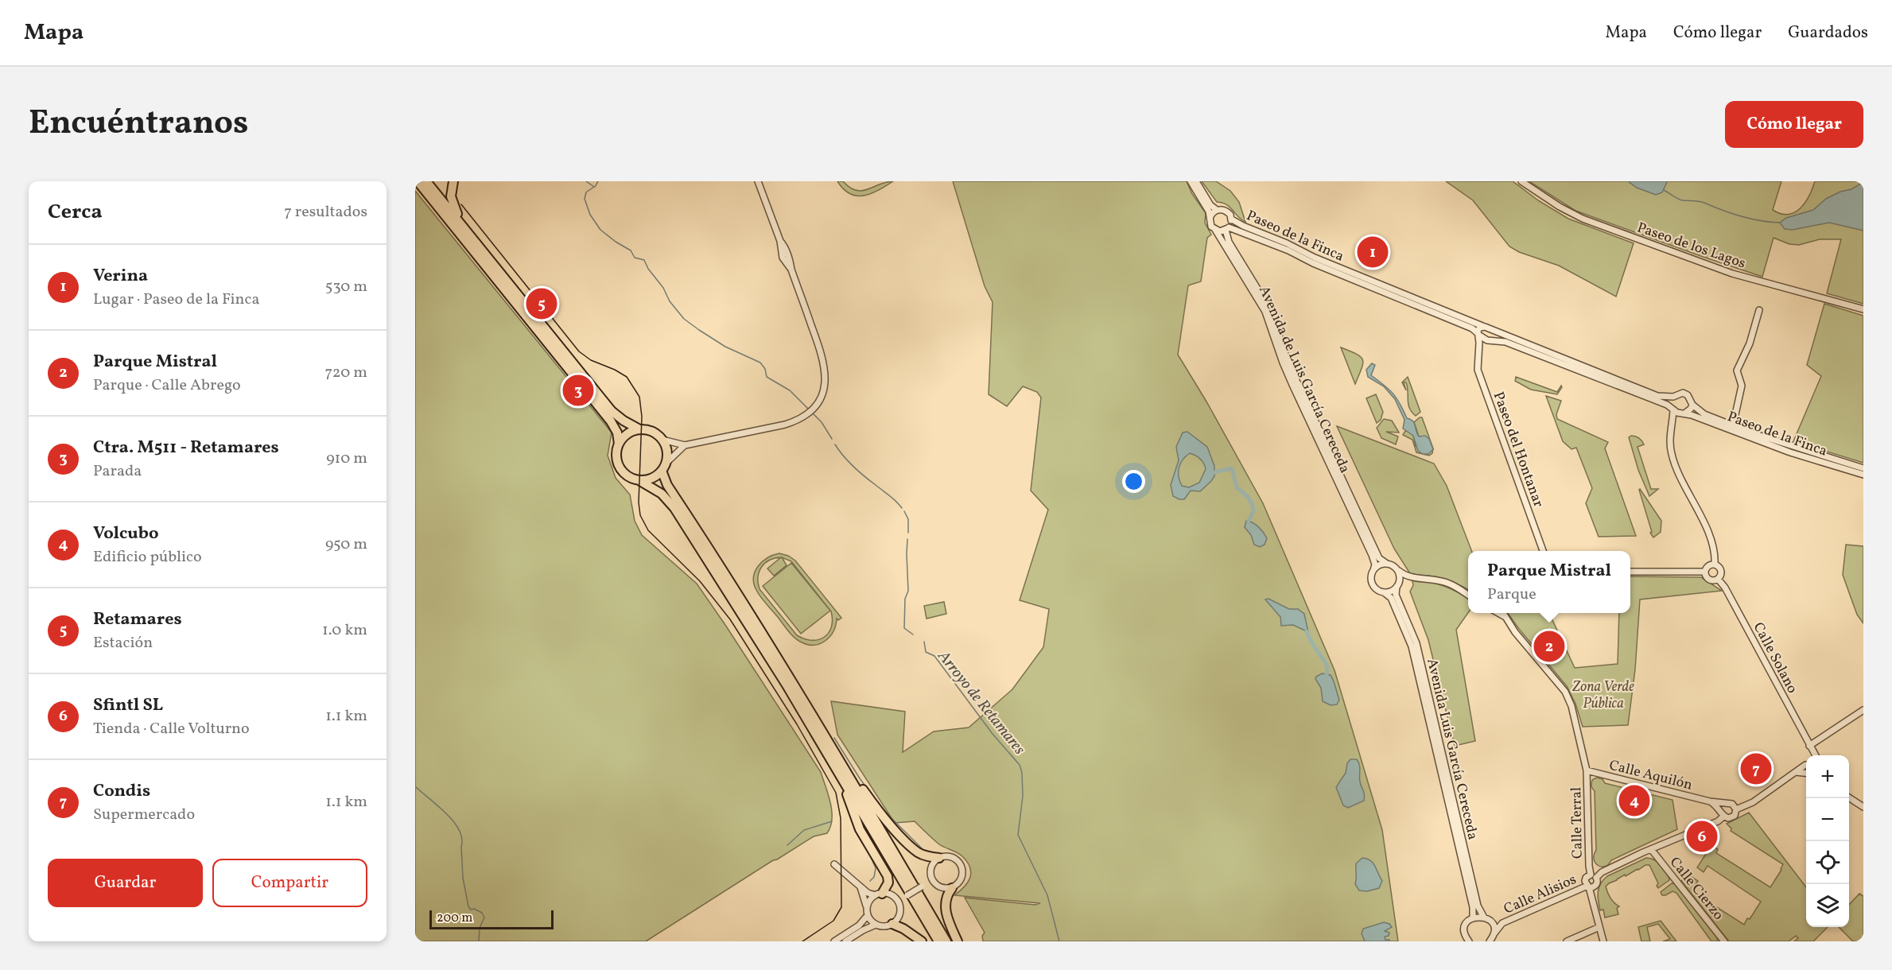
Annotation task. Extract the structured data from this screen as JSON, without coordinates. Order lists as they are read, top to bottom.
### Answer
{
  "streets": {
    "street": [
      "Paseo de la Finca",
      "Paseo de los Lagos",
      "Avenida de Luis García Cereceda",
      "Paseo del Hontanar",
      "Calle Solano",
      "Avenida Luis García Cereceda",
      "Calle Aquilón",
      "Calle Terral",
      "Calle Cierzo",
      "Calle Alisios"
    ]
  },
  "crossings": [
    ["Paseo de la Finca", "Avenida de Luis García Cereceda"],
    ["Paseo de la Finca", "Paseo del Hontanar"],
    ["Avenida de Luis García Cereceda", "Avenida Luis García Cereceda"],
    ["Avenida Luis García Cereceda", "Calle Alisios"],
    ["Calle Aquilón", "Calle Terral"]
  ],
  "water": ["Arroyo de Retamares"],
  "parks": ["Zona Verde Pública"],
  "scale_bar": "200 m",
  "page": {
    "header": "Mapa",
    "nav": ["Mapa", "Cómo llegar", "Guardados"],
    "title": "Encuéntranos",
    "buttons": [
      "Cómo llegar",
      ["Guardar", "Compartir"]
    ],
    "heading": ["Cerca", "7 resultados"],
    "pins": [
      "1",
      "5",
      "3",
      "2",
      "7",
      "4",
      "6"
    ],
    "list": [
      {
        "mark": "1",
        "name": "Verina",
        "note": "Lugar · Paseo de la Finca",
        "value": "530 m"
      },
      {
        "mark": "2",
        "name": "Parque Mistral",
        "note": "Parque · Calle Abrego",
        "value": "720 m"
      },
      {
        "mark": "3",
        "name": "Ctra. M511 - Retamares",
        "note": "Parada",
        "value": "910 m"
      },
      {
        "mark": "4",
        "name": "Volcubo",
        "note": "Edificio público",
        "value": "950 m"
      },
      {
        "mark": "5",
        "name": "Retamares",
        "note": "Estación",
        "value": "1.0 km"
      },
      {
        "mark": "6",
        "name": "Sfintl SL",
        "note": "Tienda · Calle Volturno",
        "value": "1.1 km"
      },
      {
        "mark": "7",
        "name": "Condis",
        "note": "Supermercado",
        "value": "1.1 km"
      }
    ],
    "popup": ["Parque Mistral", "Parque"],
    "map_buttons": ["+", "−"],
    "scale": "200 m"
  }
}
